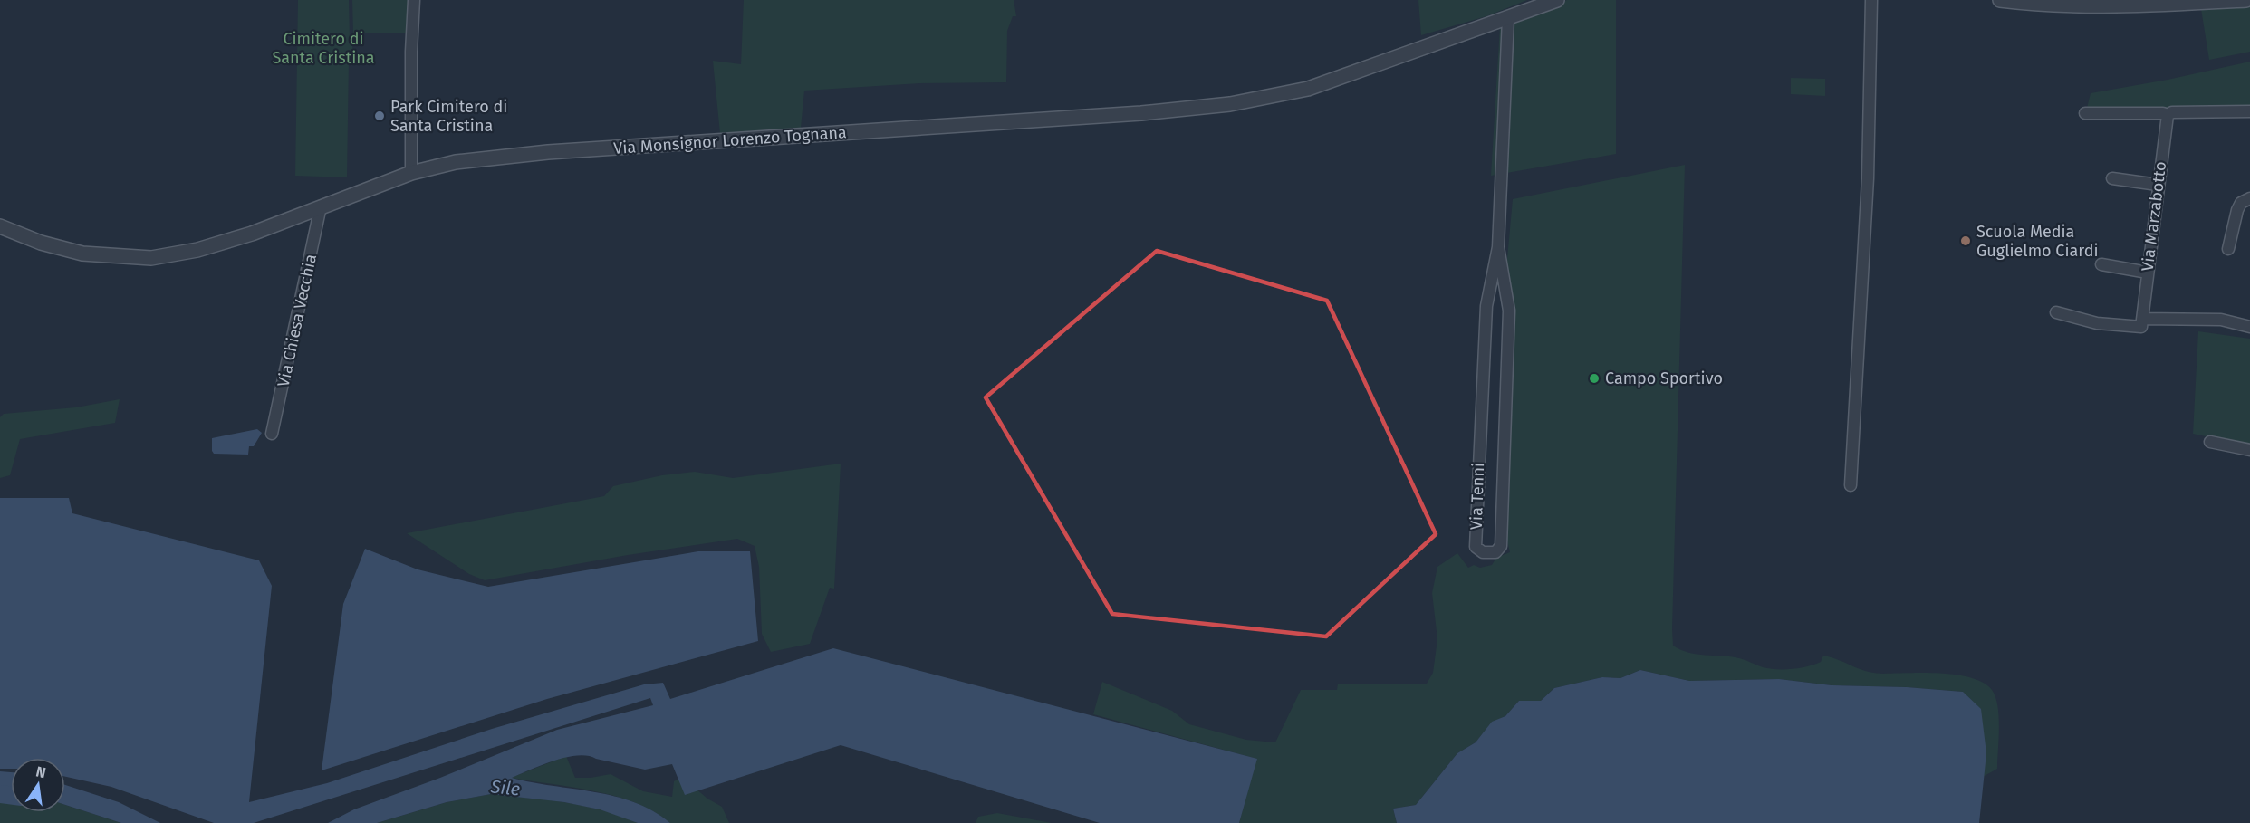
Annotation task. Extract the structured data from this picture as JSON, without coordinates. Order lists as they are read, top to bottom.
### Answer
{
  "streets": {
    "street": [
      "Via Monsignor Lorenzo Tognana",
      "Via Marzabotto",
      "Via Chiesa Vecchia",
      "Via Tenni"
    ]
  },
  "crossings": [
    ["Via Monsignor Lorenzo Tognana", "Via Chiesa Vecchia"],
    ["Via Monsignor Lorenzo Tognana", "Via Tenni"]
  ],
  "water": ["Sile"],
  "parks": ["Cimitero di Santa Cristina"],
  "places": ["Park Cimitero di Santa Cristina", "Scuola Media Guglielmo Ciardi", "Campo Sportivo"],
  "north": "top"
}
